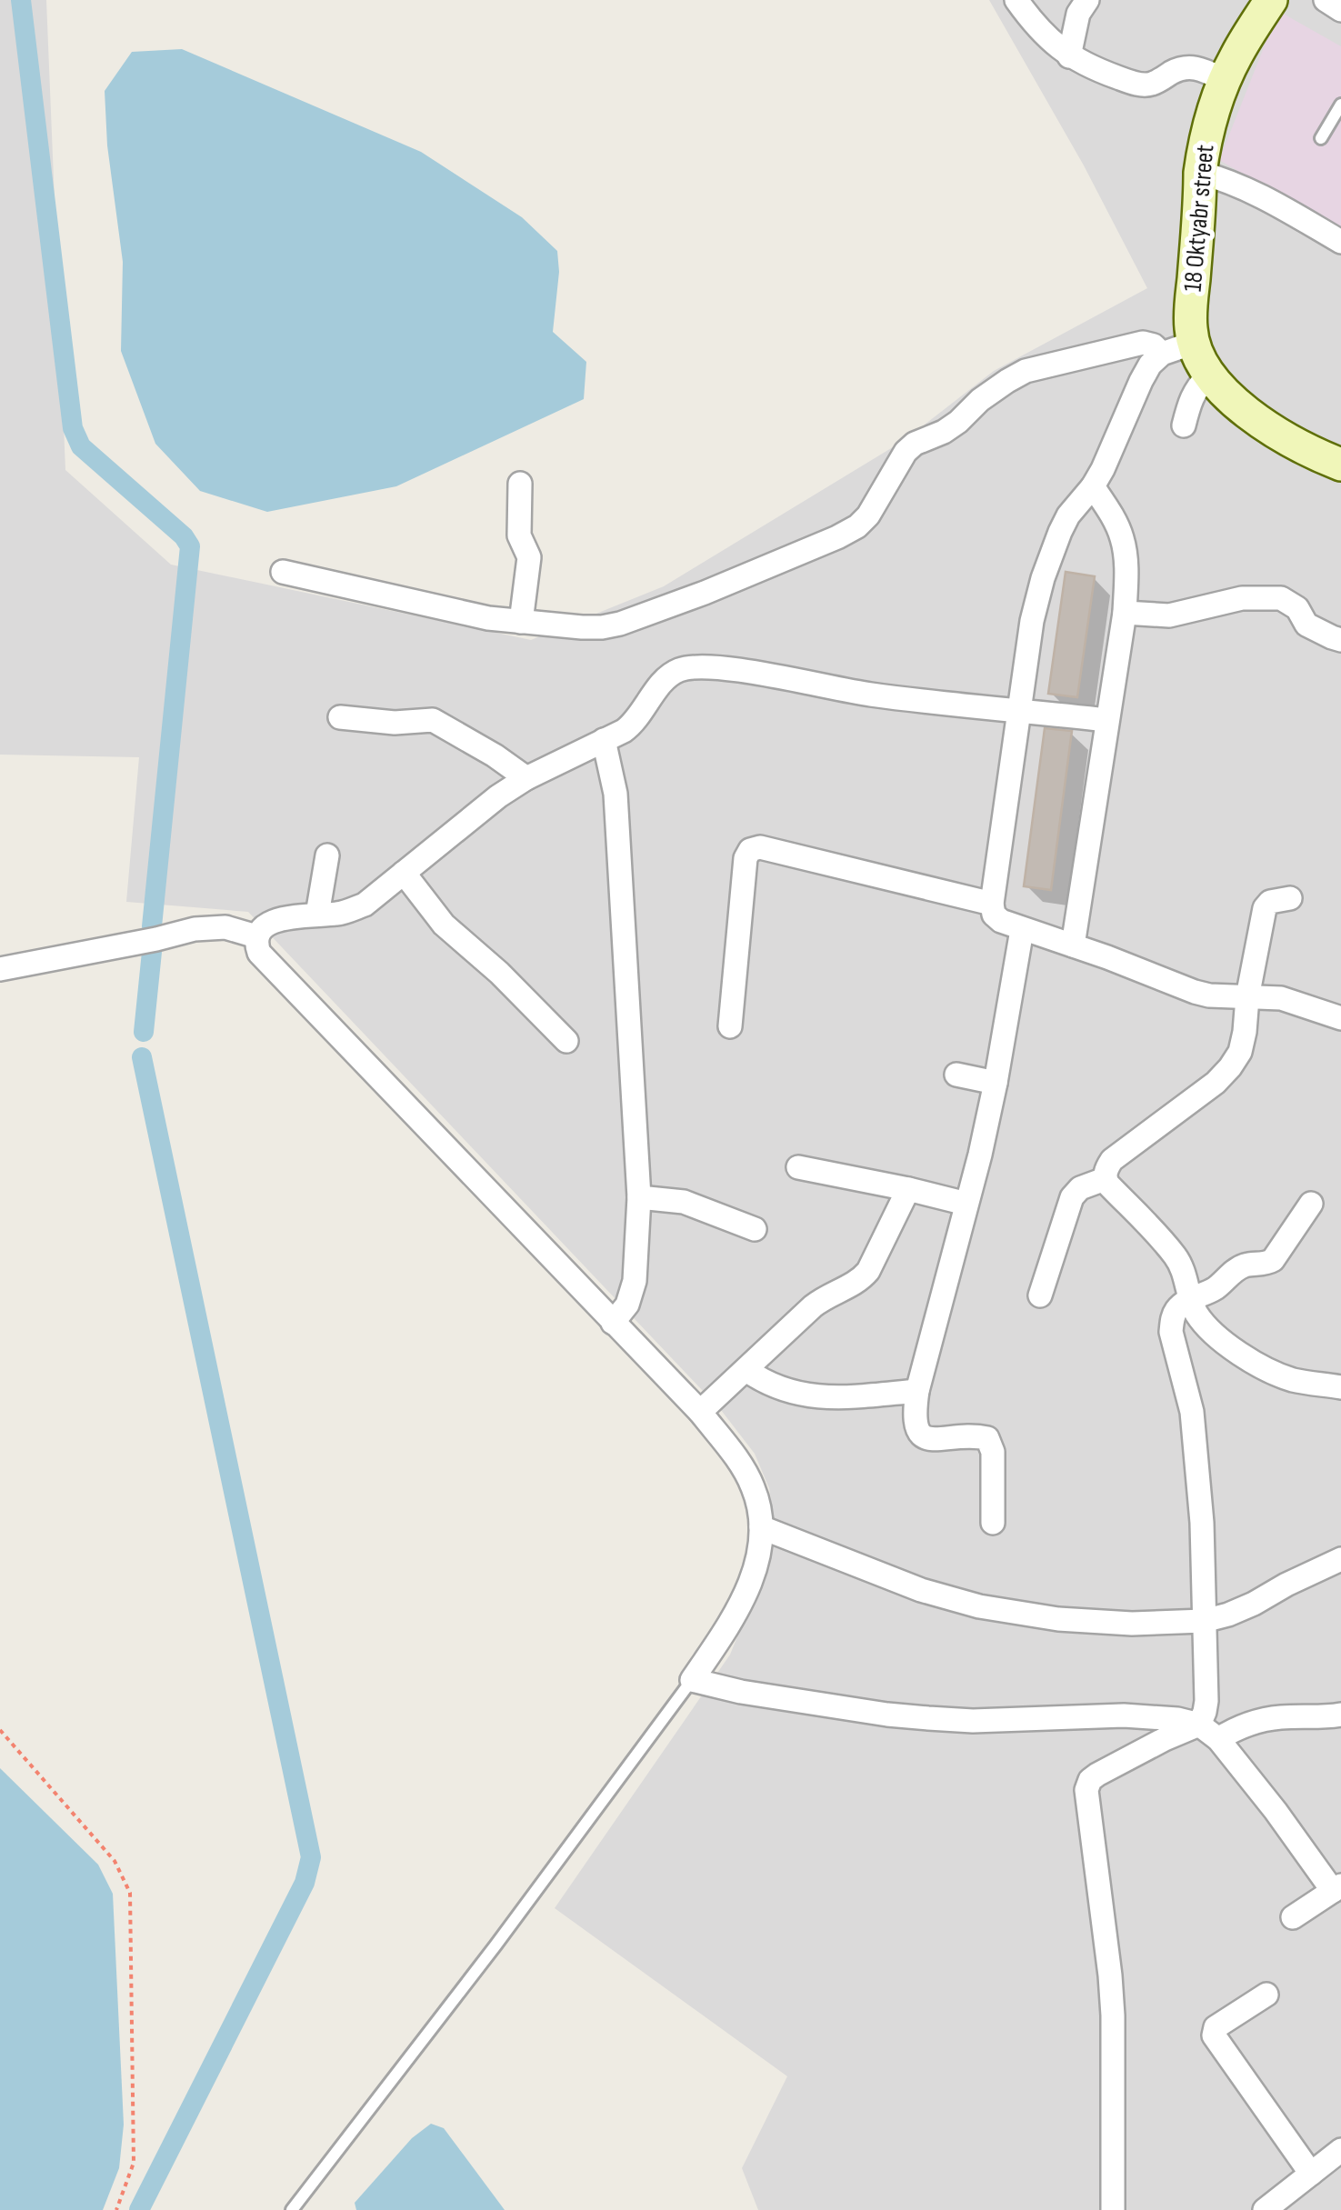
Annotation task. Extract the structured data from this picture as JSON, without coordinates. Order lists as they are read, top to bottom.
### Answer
{
  "streets": {
    "street": ["18 Oktyabr street"]
  }
}
